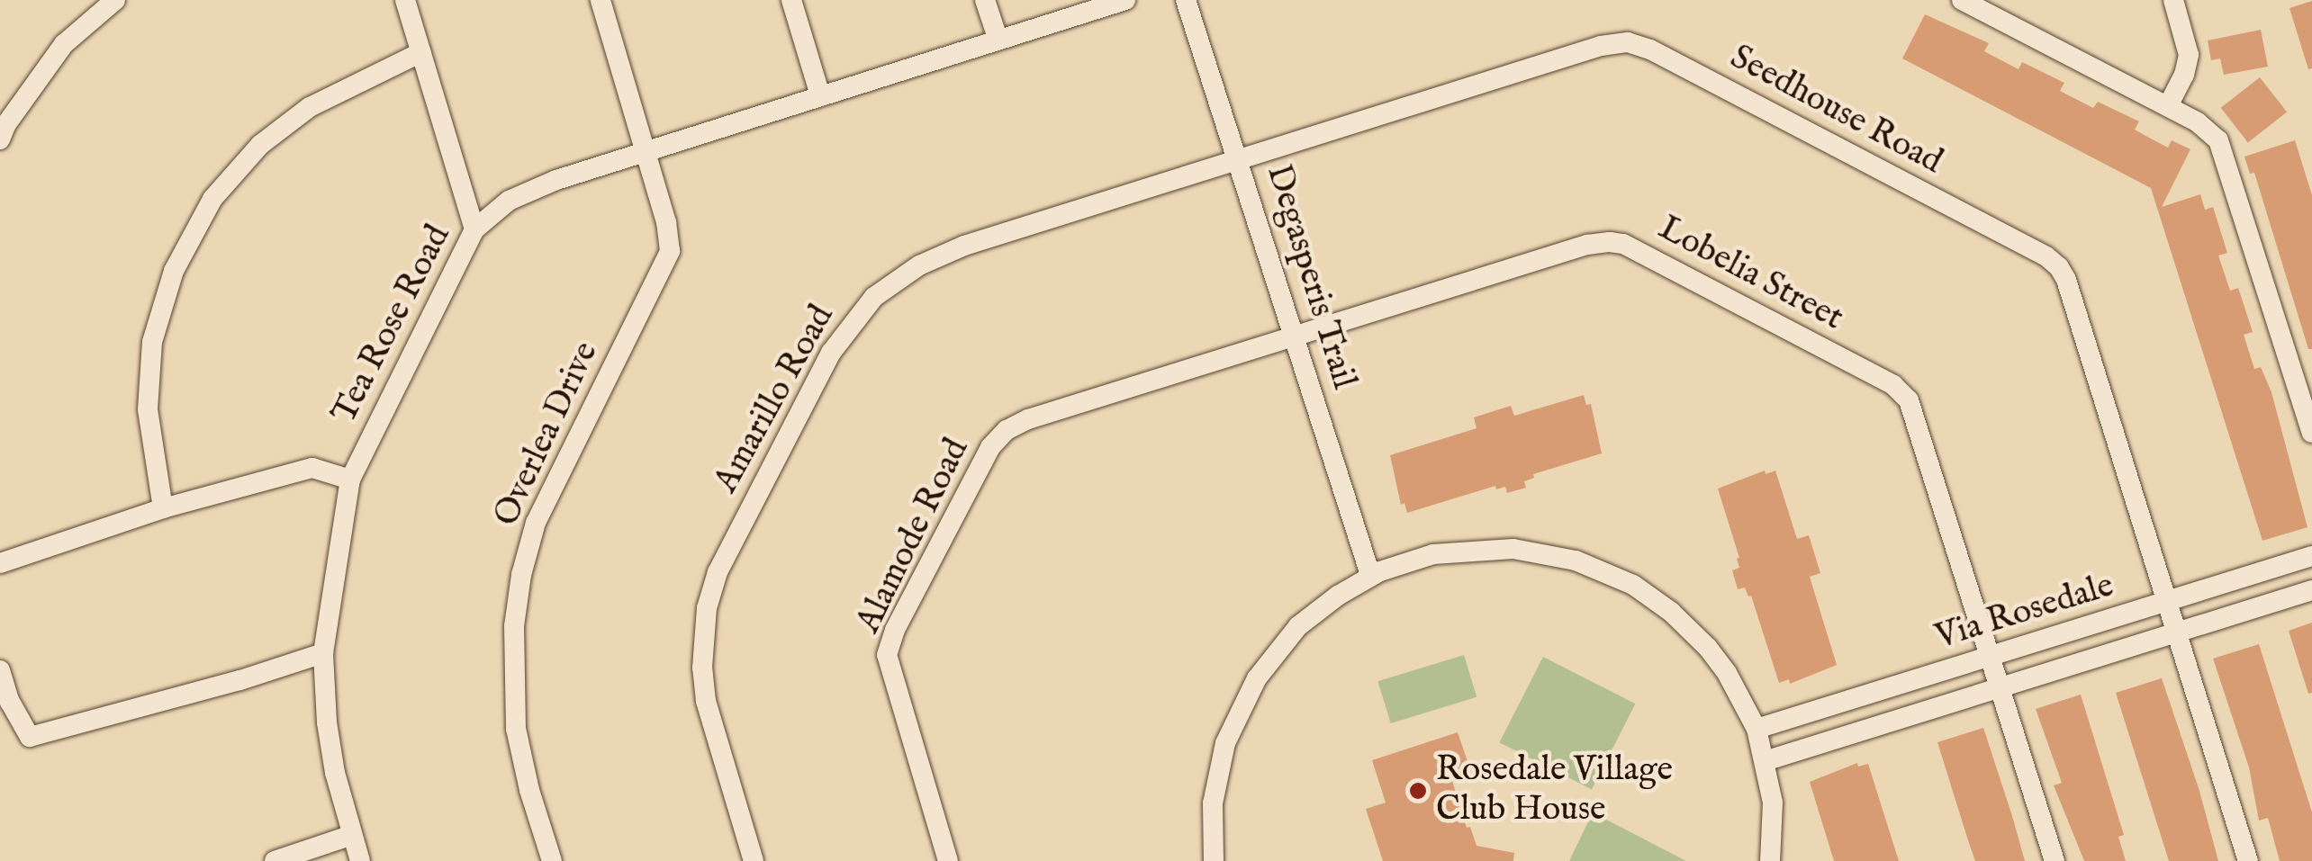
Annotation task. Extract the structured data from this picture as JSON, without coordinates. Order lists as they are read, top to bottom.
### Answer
{
  "streets": {
    "street": [
      "Seedhouse Road",
      "Lobelia Street",
      "Degasperis Trail",
      "Tea Rose Road",
      "Amarillo Road",
      "Overlea Drive",
      "Alamode Road",
      "Via Rosedale"
    ]
  },
  "crossings": [
    ["Seedhouse Road", "Degasperis Trail"],
    ["Seedhouse Road", "Amarillo Road"],
    ["Seedhouse Road", "Via Rosedale"],
    ["Lobelia Street", "Degasperis Trail"],
    ["Lobelia Street", "Alamode Road"],
    ["Lobelia Street", "Via Rosedale"],
    ["Degasperis Trail", "Amarillo Road"],
    ["Degasperis Trail", "Alamode Road"],
    ["Tea Rose Road", "Overlea Drive"]
  ],
  "places": ["Rosedale Village Club House"]
}
